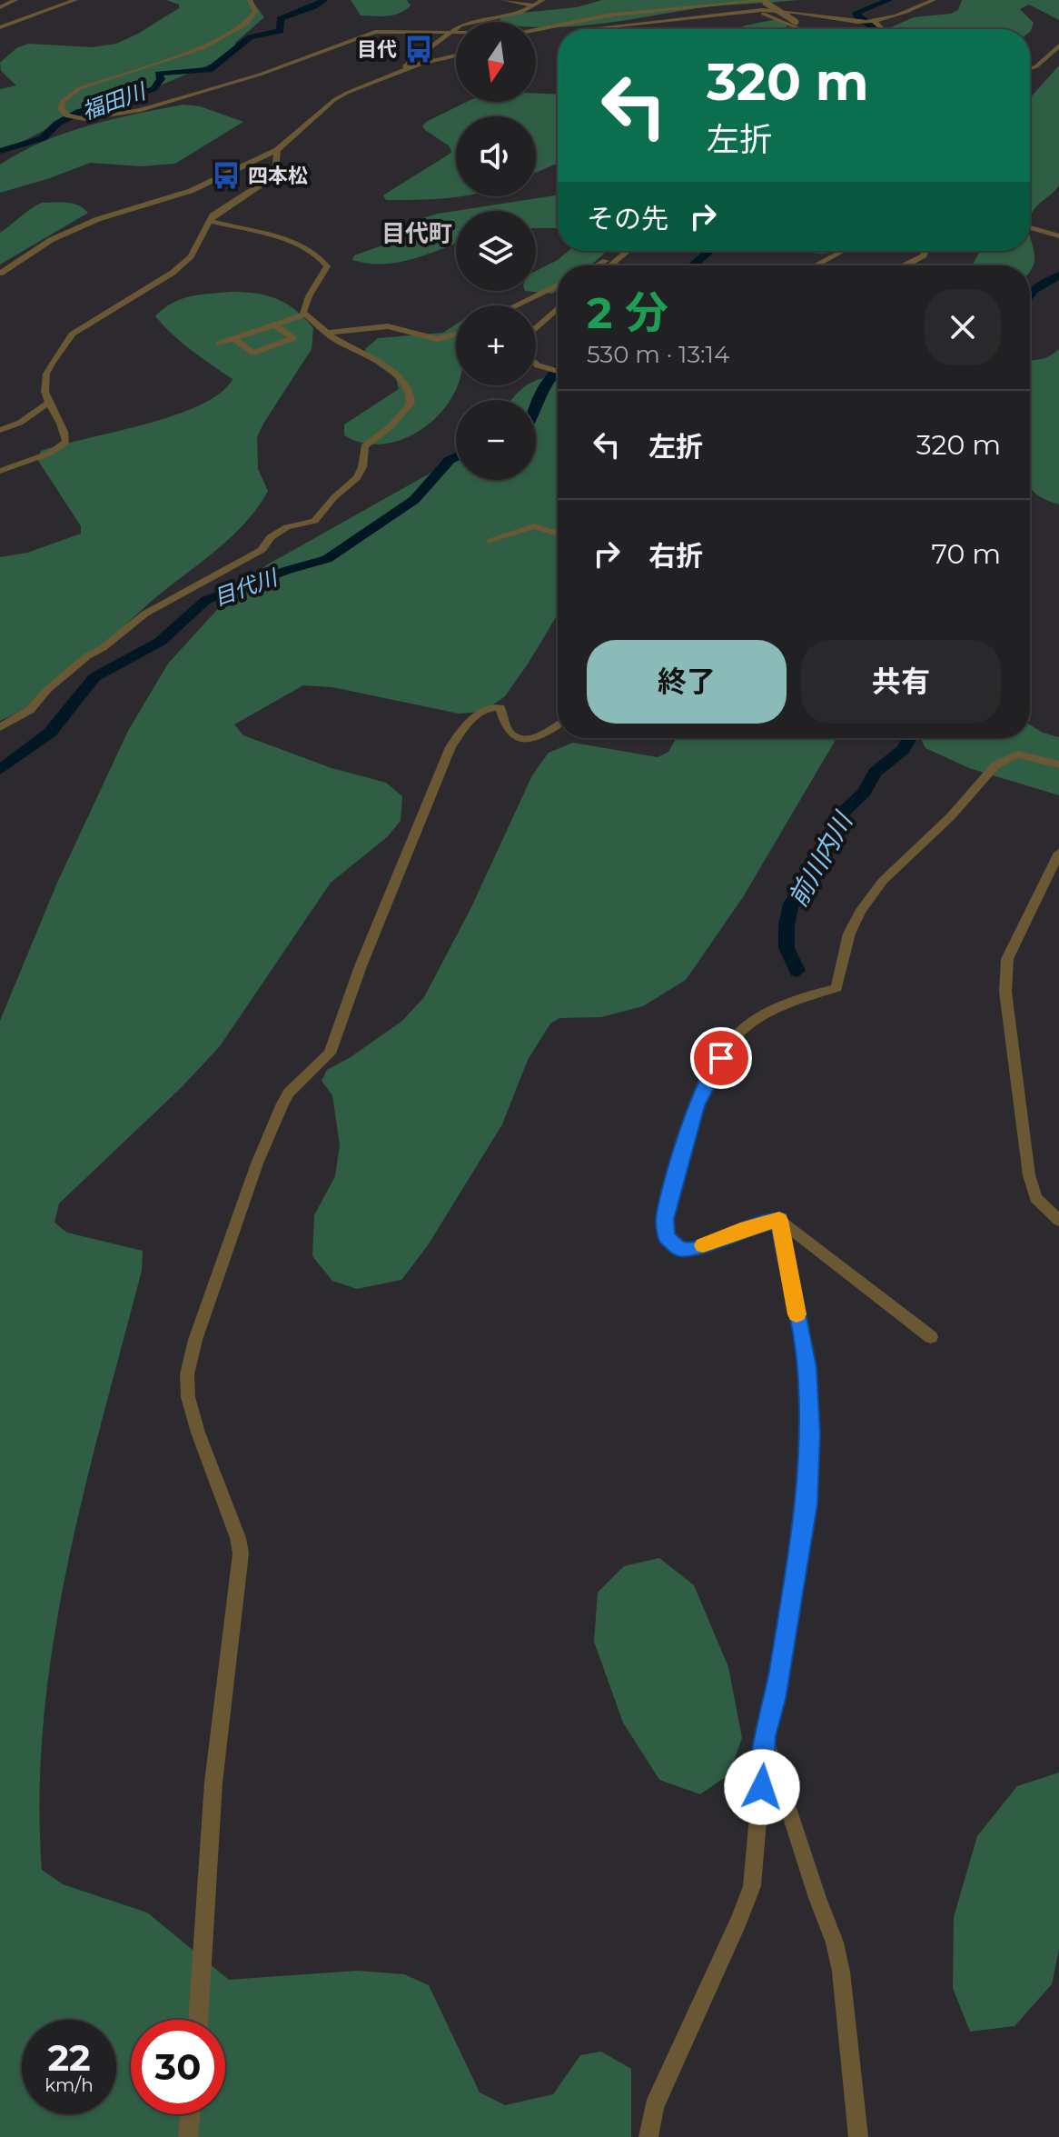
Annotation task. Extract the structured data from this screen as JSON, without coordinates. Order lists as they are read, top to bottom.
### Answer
{
  "districts": ["目代町"],
  "water": ["福田川", "目代川", "前川内川"],
  "places": {
    "bus stop": ["目代", "四本松"]
  },
  "north": "bottom",
  "page": {
    "map_buttons": ["+", "−"],
    "turn": ["320 m", "左折"],
    "then": "その先",
    "heading": ["2 分", "530 m · 13:14"],
    "list": [
      {
        "name": "左折",
        "value": "320 m"
      },
      {
        "name": "右折",
        "value": "70 m"
      }
    ],
    "buttons": ["終了", "共有"],
    "speed": "22 km/h",
    "limit": "30"
  }
}
